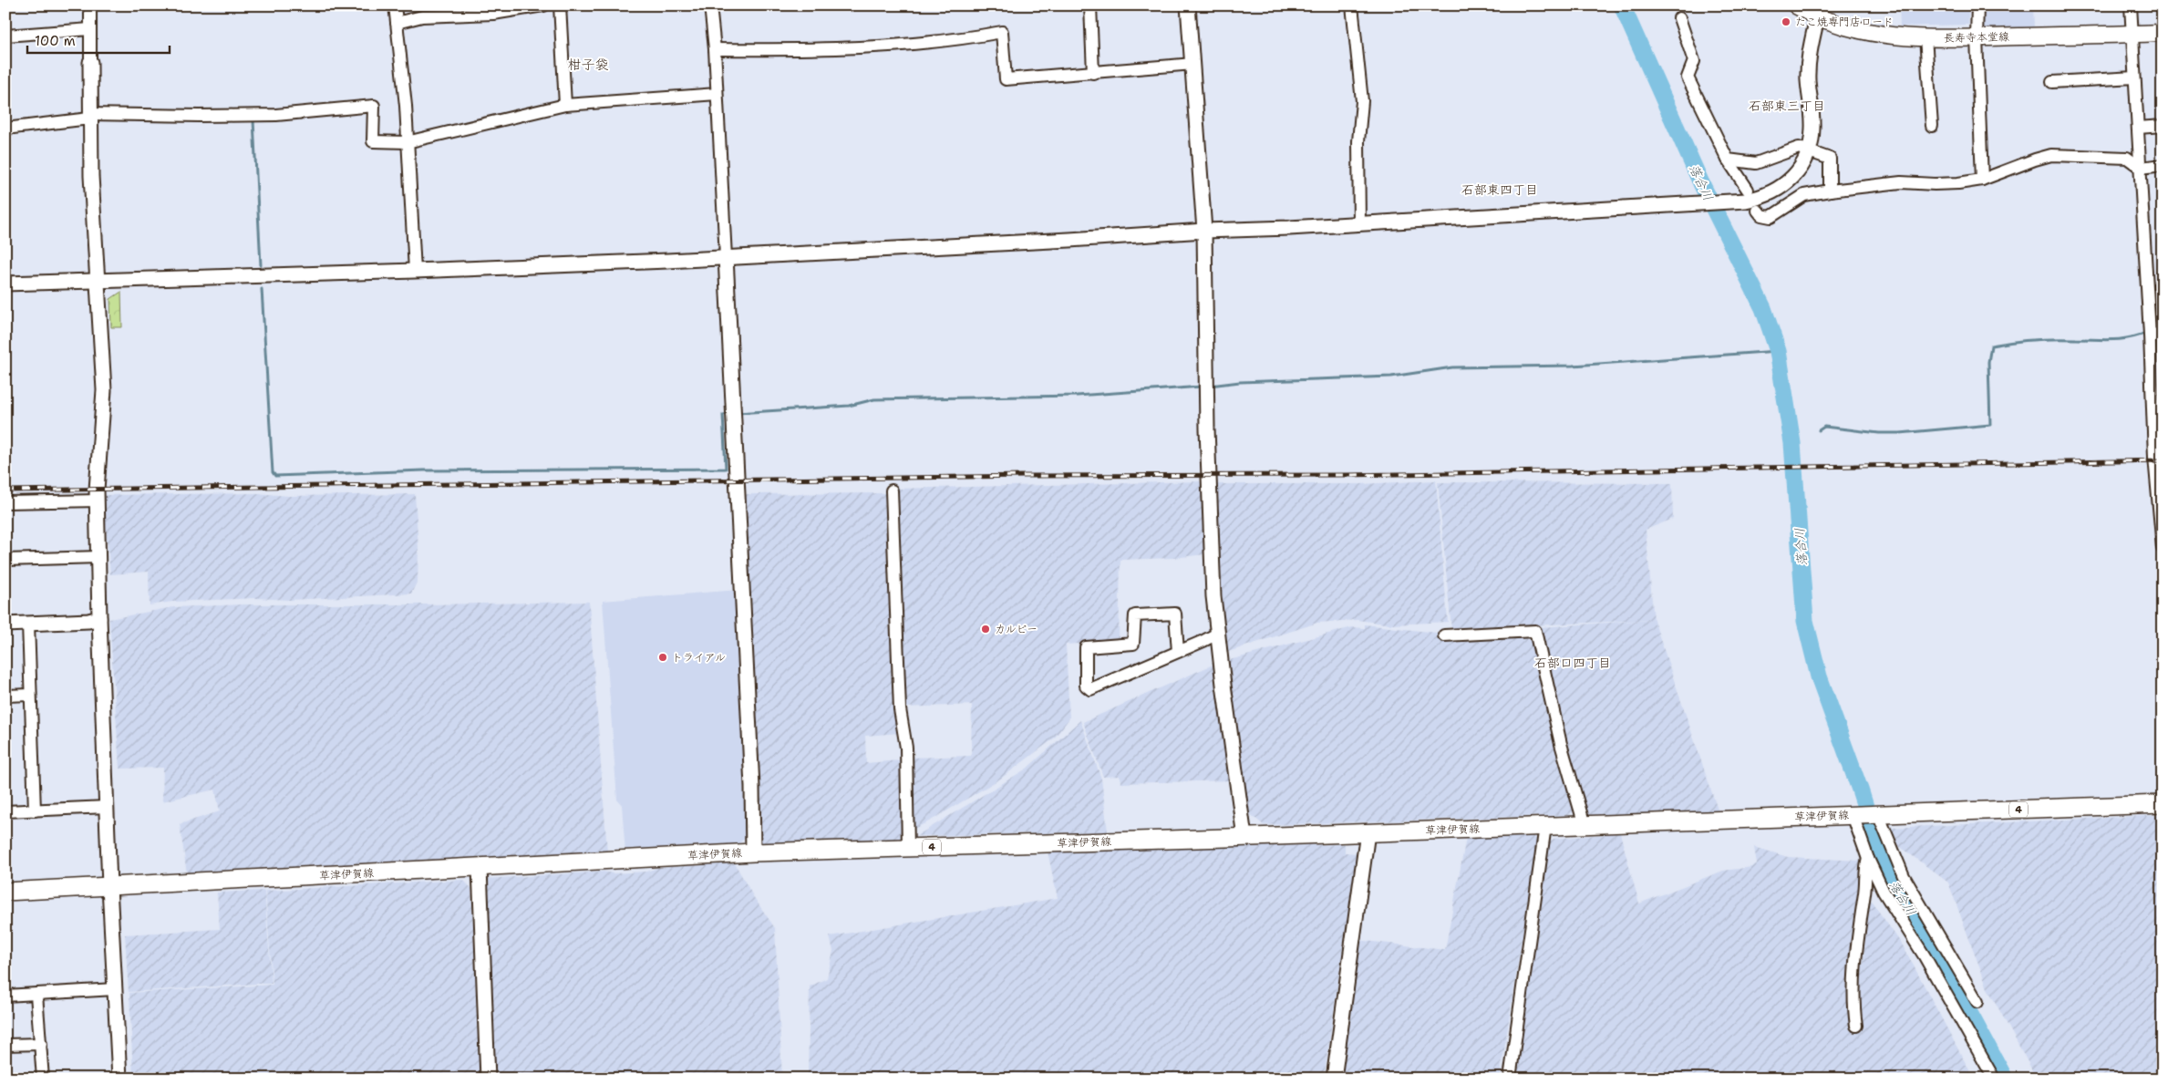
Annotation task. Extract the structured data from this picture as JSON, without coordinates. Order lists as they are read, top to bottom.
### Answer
{
  "streets": {
    "main road": ["長寿寺本堂線", "4", "草津伊賀線"]
  },
  "districts": [
    "柑子袋",
    "石部東三丁目",
    "石部東四丁目",
    "石部口四丁目"
  ],
  "water": ["落合川"],
  "places": ["たこ焼専門店ロード", "カルビー", "トライアル"],
  "scale_bar": "100 m"
}
